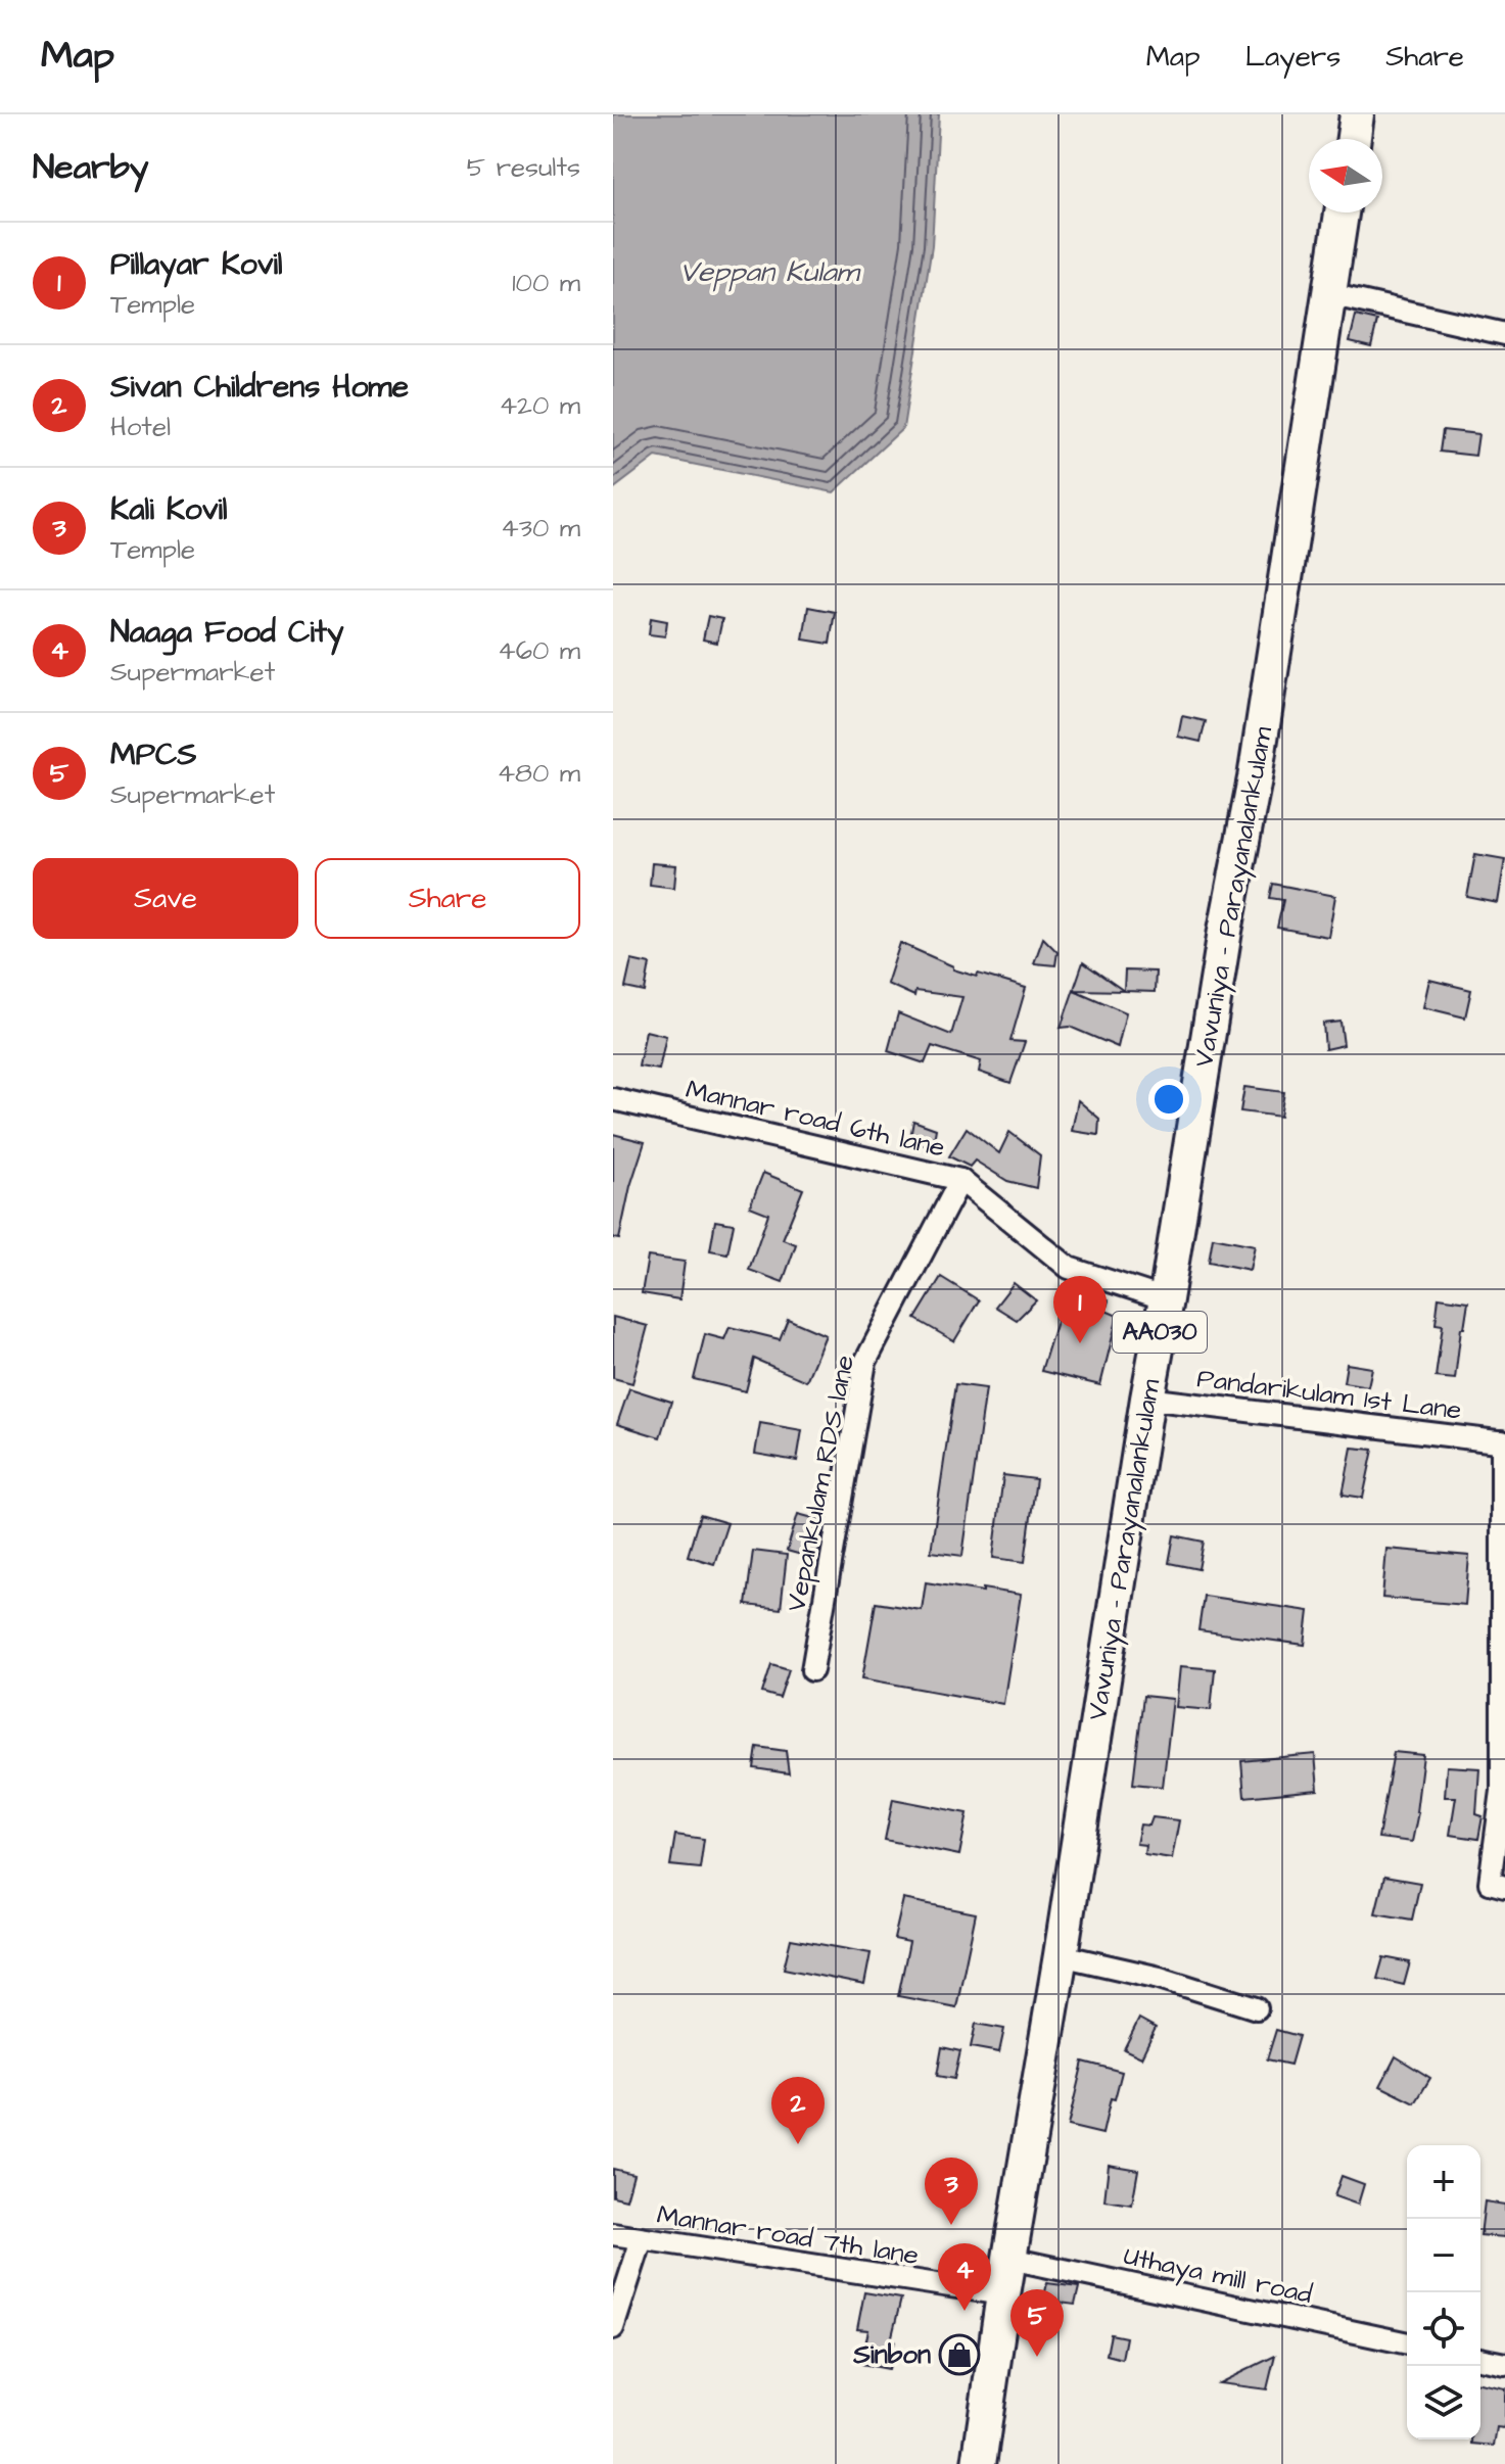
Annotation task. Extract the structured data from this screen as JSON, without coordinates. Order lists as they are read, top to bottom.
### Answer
{
  "streets": {
    "highway": ["Vavuniya - Parayanalankulam", "AA030"],
    "street": [
      "Mannar road 6th lane",
      "Pandarikulam 1st Lane",
      "Vepankulam RDS lane",
      "Mannar road 7th lane",
      "Uthaya mill road"
    ]
  },
  "crossings": [
    ["Vavuniya - Parayanalankulam", "Mannar road 6th lane"],
    ["Vavuniya - Parayanalankulam", "Pandarikulam 1st Lane"],
    ["Vavuniya - Parayanalankulam", "Mannar road 7th lane"],
    ["Vavuniya - Parayanalankulam", "Uthaya mill road"],
    ["Mannar road 6th lane", "Vepankulam RDS lane"]
  ],
  "water": ["Veppan Kulam"],
  "places": {
    "shop": ["Sinbon"]
  },
  "north": "left",
  "page": {
    "header": "Map",
    "nav": ["Map", "Layers", "Share"],
    "heading": ["Nearby", "5 results"],
    "list": [
      {
        "mark": "1",
        "name": "Pillayar Kovil",
        "note": "Temple",
        "value": "100 m"
      },
      {
        "mark": "2",
        "name": "Sivan Childrens Home",
        "note": "Hotel",
        "value": "420 m"
      },
      {
        "mark": "3",
        "name": "Kali Kovil",
        "note": "Temple",
        "value": "430 m"
      },
      {
        "mark": "4",
        "name": "Naaga Food City",
        "note": "Supermarket",
        "value": "460 m"
      },
      {
        "mark": "5",
        "name": "MPCS",
        "note": "Supermarket",
        "value": "480 m"
      }
    ],
    "buttons": ["Save", "Share"],
    "pins": [
      "1",
      "2",
      "3",
      "4",
      "5"
    ],
    "map_buttons": ["+", "−"]
  }
}
